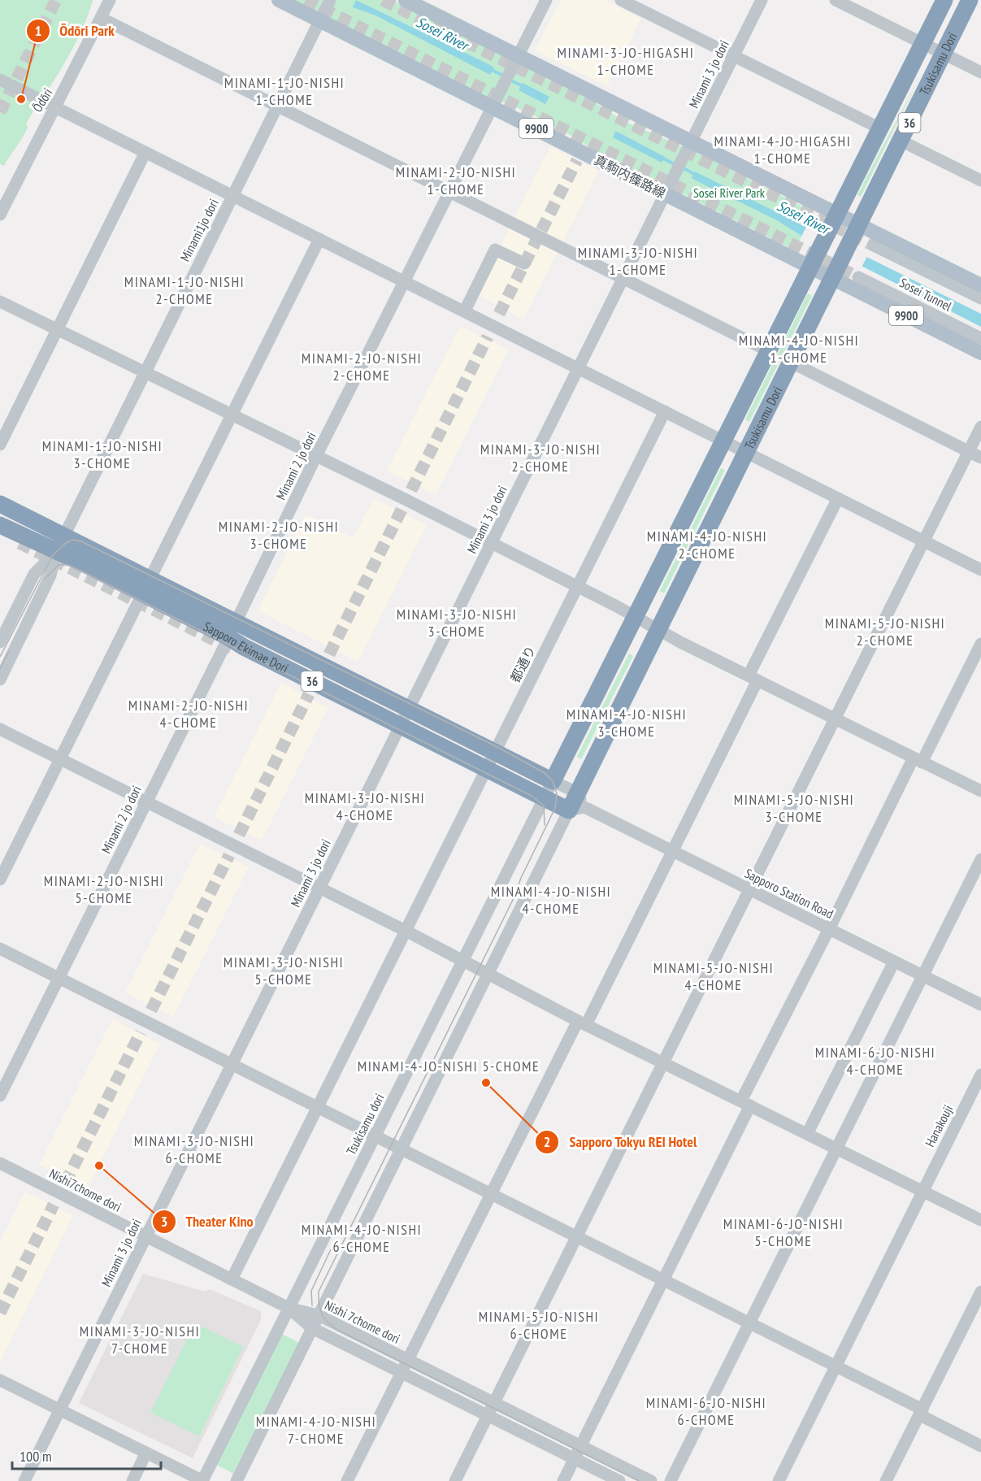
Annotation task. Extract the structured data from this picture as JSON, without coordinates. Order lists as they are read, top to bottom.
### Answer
{
  "streets": {
    "highway": ["Tsukisamu Dori", "36", "Sapporo Ekimae Dori"],
    "main road": ["9900", "真駒内篠路線"],
    "street": [
      "Minami 3 jo dori",
      "Ōdōri",
      "Minami1jo dori",
      "Sosei Tunnel",
      "Minami 2 jo dori",
      "都通り",
      "Sapporo Station Road",
      "Tsukisamu dori",
      "Hanakouji",
      "Nishi7chome dori",
      "Nishi 7chome dori"
    ]
  },
  "crossings": [
    ["Tsukisamu Dori", "真駒内篠路線"],
    ["Tsukisamu Dori", "Sapporo Ekimae Dori"],
    ["Tsukisamu Dori", "Sapporo Station Road"],
    ["Tsukisamu Dori", "Tsukisamu dori"],
    ["Minami 3 jo dori", "真駒内篠路線"],
    ["Minami 3 jo dori", "Sapporo Ekimae Dori"],
    ["Minami 3 jo dori", "Nishi7chome dori"],
    ["真駒内篠路線", "Minami1jo dori"],
    ["真駒内篠路線", "Minami 2 jo dori"],
    ["Minami1jo dori", "Sapporo Ekimae Dori"],
    ["Minami 2 jo dori", "Sapporo Ekimae Dori"],
    ["Sapporo Ekimae Dori", "都通り"],
    ["Sapporo Ekimae Dori", "Sapporo Station Road"],
    ["Sapporo Ekimae Dori", "Tsukisamu dori"],
    ["都通り", "Nishi7chome dori"],
    ["Sapporo Station Road", "Tsukisamu dori"],
    ["Tsukisamu dori", "Nishi7chome dori"],
    ["Tsukisamu dori", "Nishi 7chome dori"],
    ["Nishi7chome dori", "Nishi 7chome dori"]
  ],
  "districts": [
    "MINAMI-3-JO-HIGASHI 1-CHOME",
    "MINAMI-1-JO-NISHI 1-CHOME",
    "MINAMI-4-JO-HIGASHI 1-CHOME",
    "MINAMI-2-JO-NISHI 1-CHOME",
    "MINAMI-3-JO-NISHI 1-CHOME",
    "MINAMI-1-JO-NISHI 2-CHOME",
    "MINAMI-4-JO-NISHI 1-CHOME",
    "MINAMI-2-JO-NISHI 2-CHOME",
    "MINAMI-1-JO-NISHI 3-CHOME",
    "MINAMI-3-JO-NISHI 2-CHOME",
    "MINAMI-2-JO-NISHI 3-CHOME",
    "MINAMI-4-JO-NISHI 2-CHOME",
    "MINAMI-3-JO-NISHI 3-CHOME",
    "MINAMI-5-JO-NISHI 2-CHOME",
    "MINAMI-2-JO-NISHI 4-CHOME",
    "MINAMI-4-JO-NISHI 3-CHOME",
    "MINAMI-3-JO-NISHI 4-CHOME",
    "MINAMI-5-JO-NISHI 3-CHOME",
    "MINAMI-2-JO-NISHI 5-CHOME",
    "MINAMI-4-JO-NISHI 4-CHOME",
    "MINAMI-3-JO-NISHI 5-CHOME",
    "MINAMI-5-JO-NISHI 4-CHOME",
    "MINAMI-6-JO-NISHI 4-CHOME",
    "MINAMI-4-JO-NISHI 5-CHOME",
    "MINAMI-3-JO-NISHI 6-CHOME",
    "MINAMI-6-JO-NISHI 5-CHOME",
    "MINAMI-4-JO-NISHI 6-CHOME",
    "MINAMI-5-JO-NISHI 6-CHOME",
    "MINAMI-3-JO-NISHI 7-CHOME",
    "MINAMI-6-JO-NISHI 6-CHOME",
    "MINAMI-4-JO-NISHI 7-CHOME"
  ],
  "water": ["Sosei River"],
  "parks": ["Sosei River Park"],
  "places": ["Ōdōri Park", "Sapporo Tokyu REI Hotel", "Theater Kino"],
  "scale_bar": "100 m"
}
